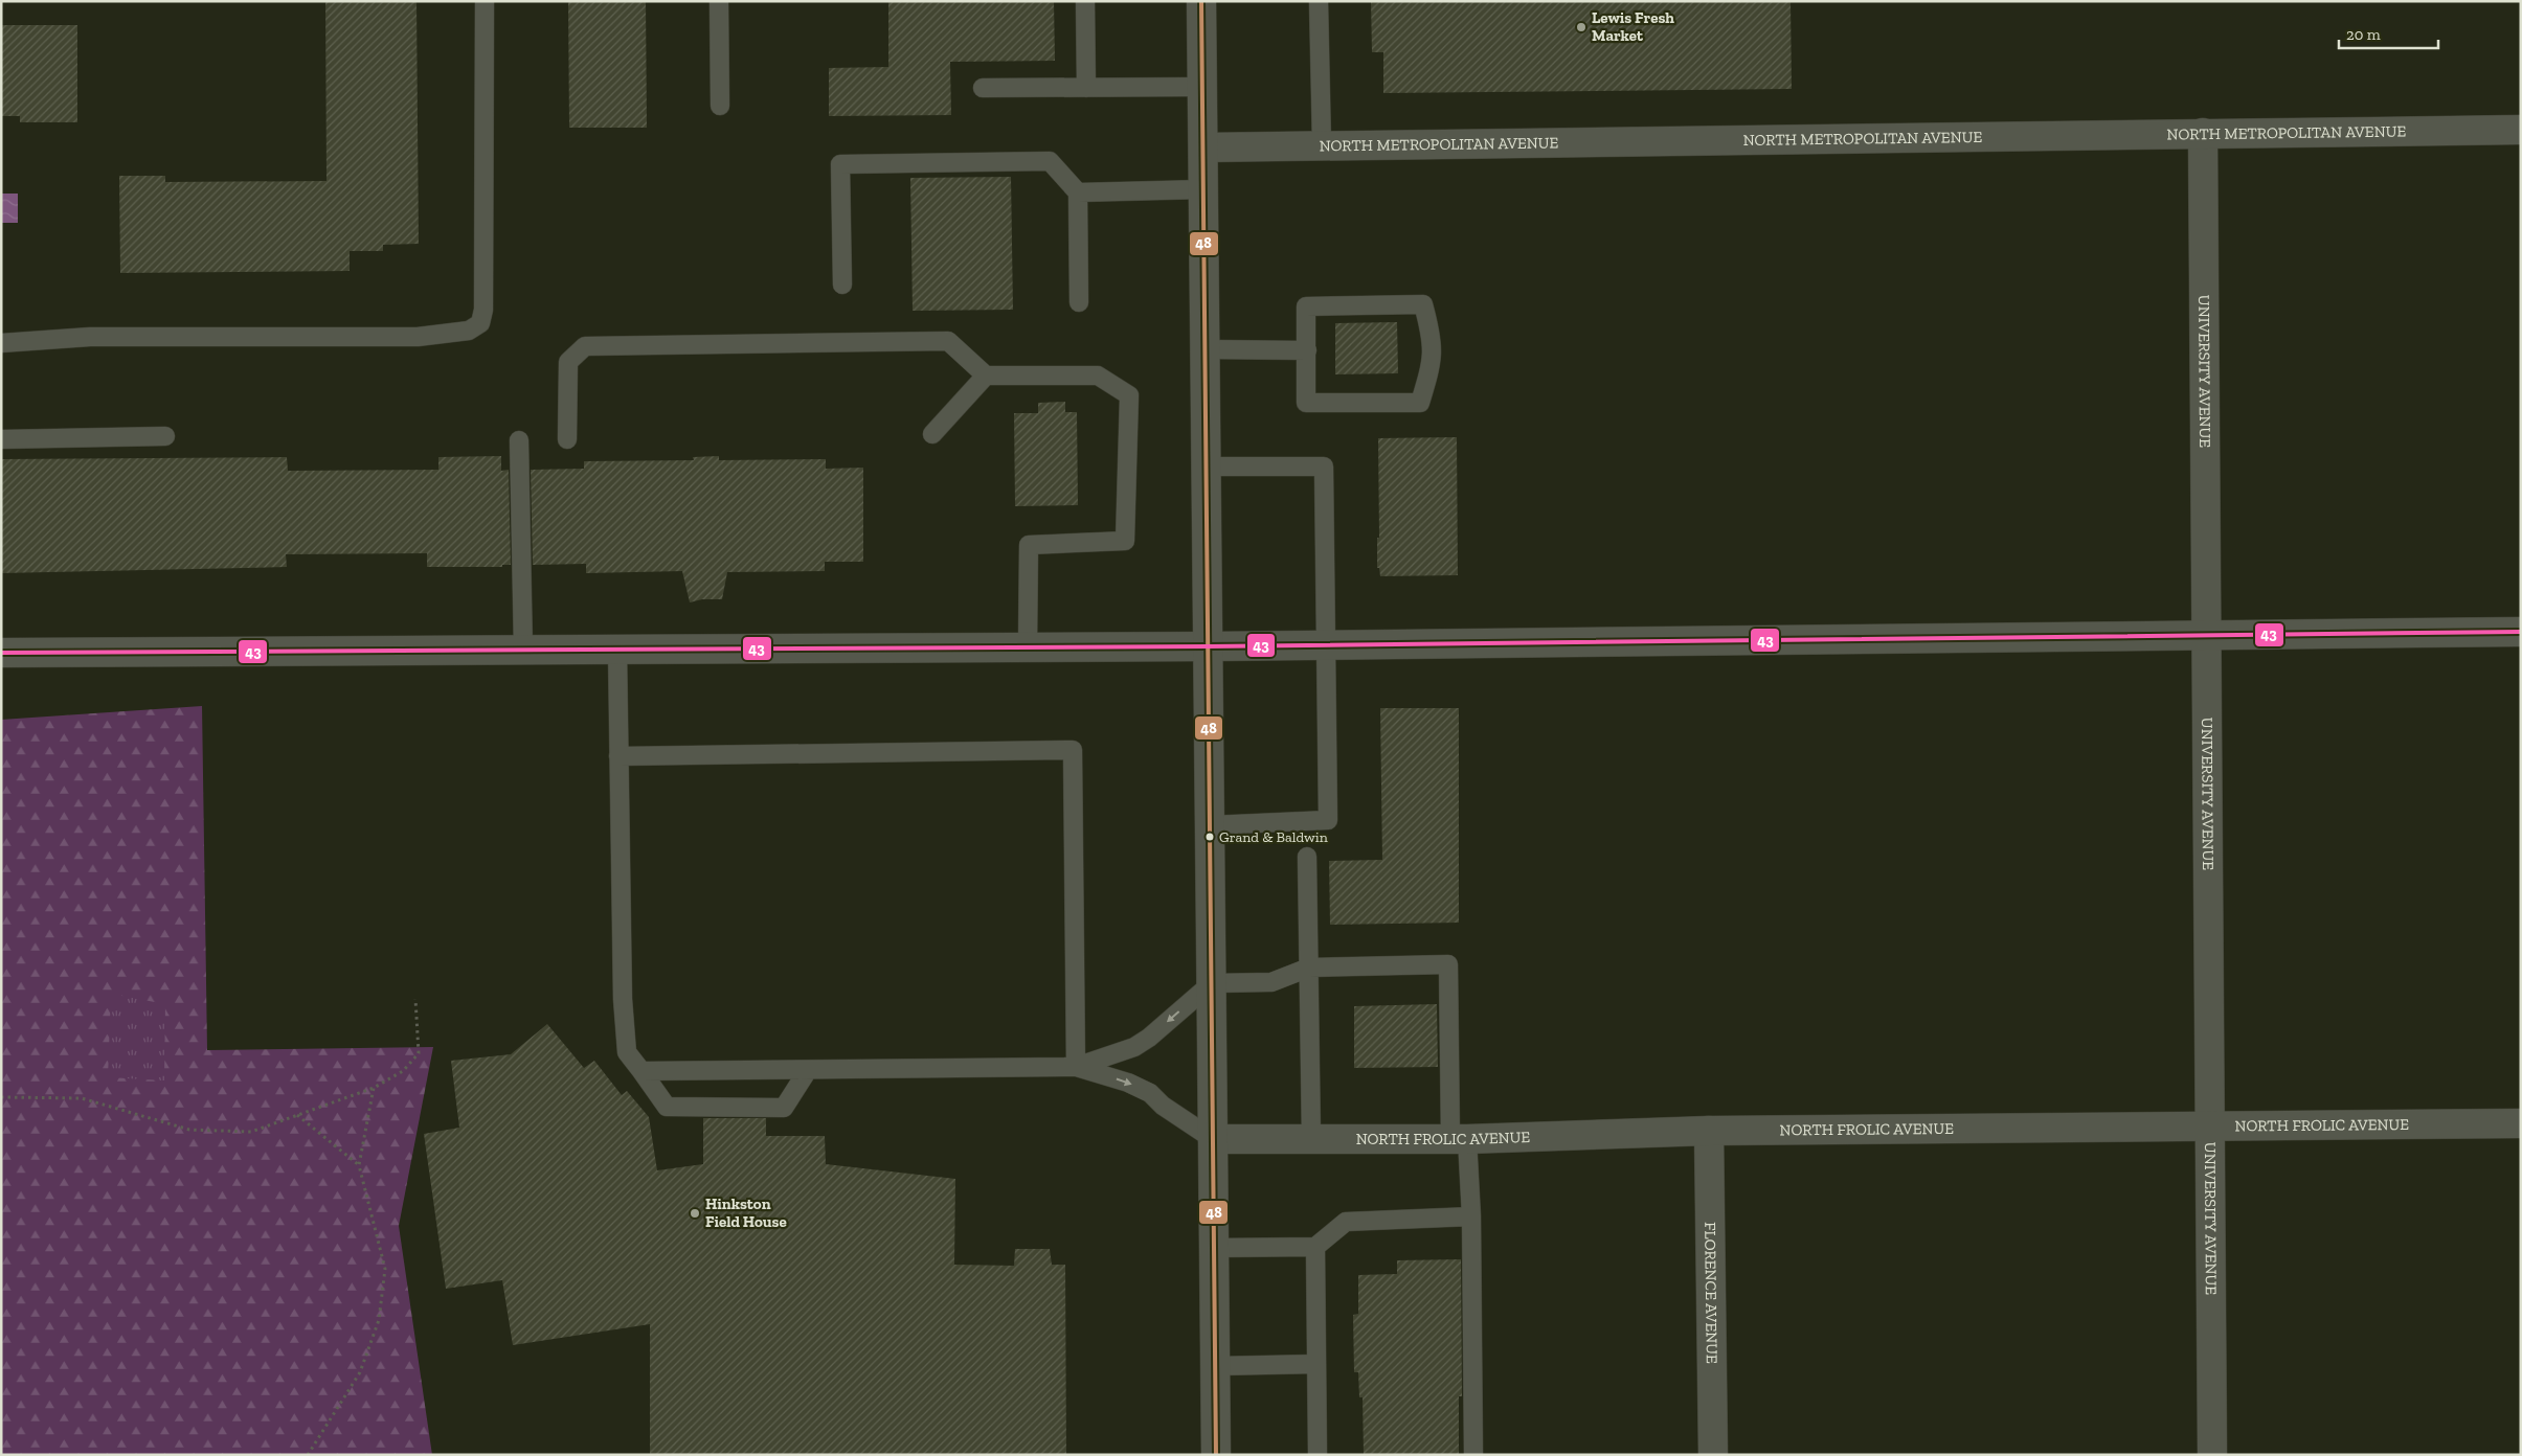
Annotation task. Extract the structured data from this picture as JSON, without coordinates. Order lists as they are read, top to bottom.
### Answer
{
  "streets": {
    "street": [
      "NORTH METROPOLITAN AVENUE",
      "UNIVERSITY AVENUE",
      "NORTH FROLIC AVENUE",
      "FLORENCE AVENUE"
    ]
  },
  "crossings": [
    ["NORTH METROPOLITAN AVENUE", "UNIVERSITY AVENUE"],
    ["UNIVERSITY AVENUE", "NORTH FROLIC AVENUE"],
    ["NORTH FROLIC AVENUE", "FLORENCE AVENUE"]
  ],
  "places": ["Lewis Fresh Market", "Grand & Baldwin", "Hinkston Field House"],
  "lines": ["transit line 48", "transit line 43"],
  "scale_bar": "20 m"
}
